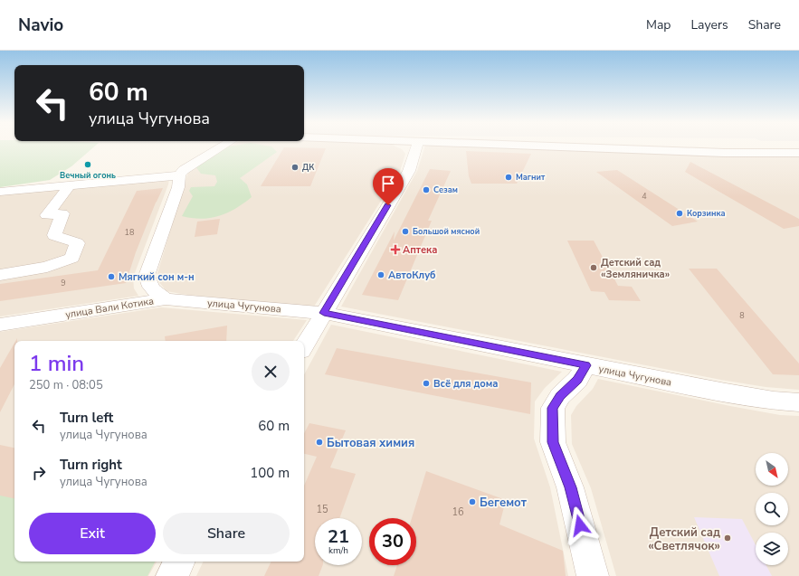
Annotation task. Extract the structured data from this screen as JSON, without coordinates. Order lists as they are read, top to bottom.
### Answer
{
  "streets": {
    "street": ["улица Чугунова", "улица Вали Котика"]
  },
  "crossings": [
    ["улица Чугунова", "улица Вали Котика"]
  ],
  "places": {
    "other": [
      "Вечный огонь",
      "ДК",
      "Магнит",
      "Сезам",
      "Корзинка",
      "Большой мясной",
      "Детский сад «Земляничка»",
      "АвтоКлуб",
      "Мягкий сон м-н",
      "Всё для дома",
      "Бытовая химия",
      "Бегемот",
      "Детский сад «Светлячок»"
    ],
    "health": ["Аптека"]
  },
  "house_numbers": [
    "4",
    "18",
    "9",
    "8",
    "15",
    "16"
  ],
  "north": "bottom right",
  "page": {
    "header": "Navio",
    "nav": ["Map", "Layers", "Share"],
    "turn": ["60 m", "улица Чугунова"],
    "heading": ["1 min", "250 m · 08:05"],
    "list": [
      {
        "name": "Turn left",
        "note": "улица Чугунова",
        "value": "60 m"
      },
      {
        "name": "Turn right",
        "note": "улица Чугунова",
        "value": "100 m"
      }
    ],
    "buttons": ["Exit", "Share"],
    "speed": "21 km/h",
    "limit": "30"
  }
}
